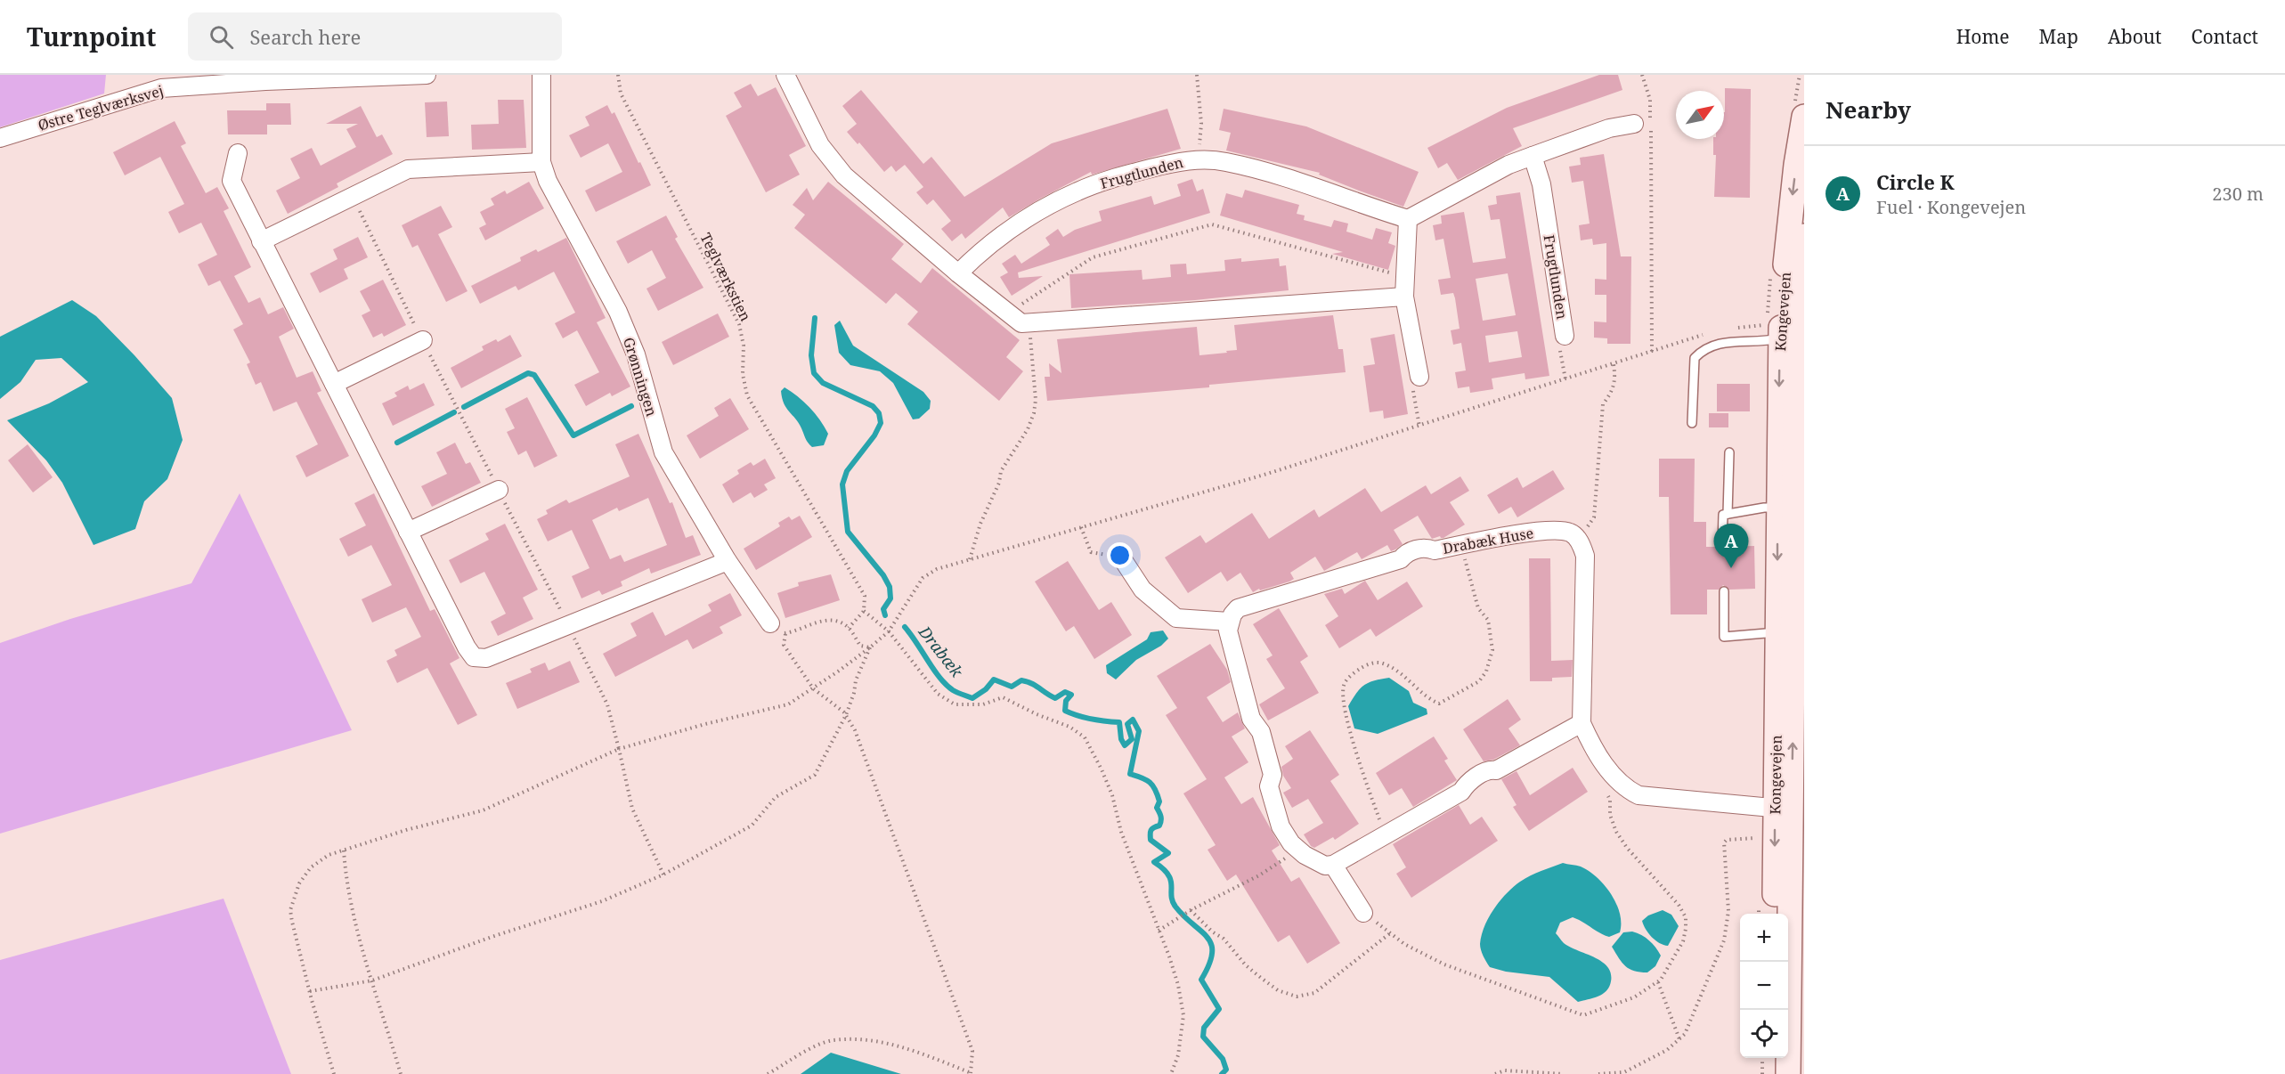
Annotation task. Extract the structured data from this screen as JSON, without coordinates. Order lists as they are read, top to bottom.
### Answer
{
  "streets": {
    "main road": ["Kongevejen"],
    "street": [
      "Østre Teglværksvej",
      "Frugtlunden",
      "Grønningen",
      "Drabæk Huse"
    ],
    "path": ["Teglværkstien"]
  },
  "water": ["Drabæk"],
  "north": "top right",
  "page": {
    "header": "Turnpoint",
    "search": "Search here",
    "nav": [
      "Home",
      "Map",
      "About",
      "Contact"
    ],
    "heading": "Nearby",
    "list": [
      {
        "mark": "A",
        "name": "Circle K",
        "note": "Fuel · Kongevejen",
        "value": "230 m"
      }
    ],
    "pins": "A",
    "map_buttons": ["+", "−"]
  }
}
